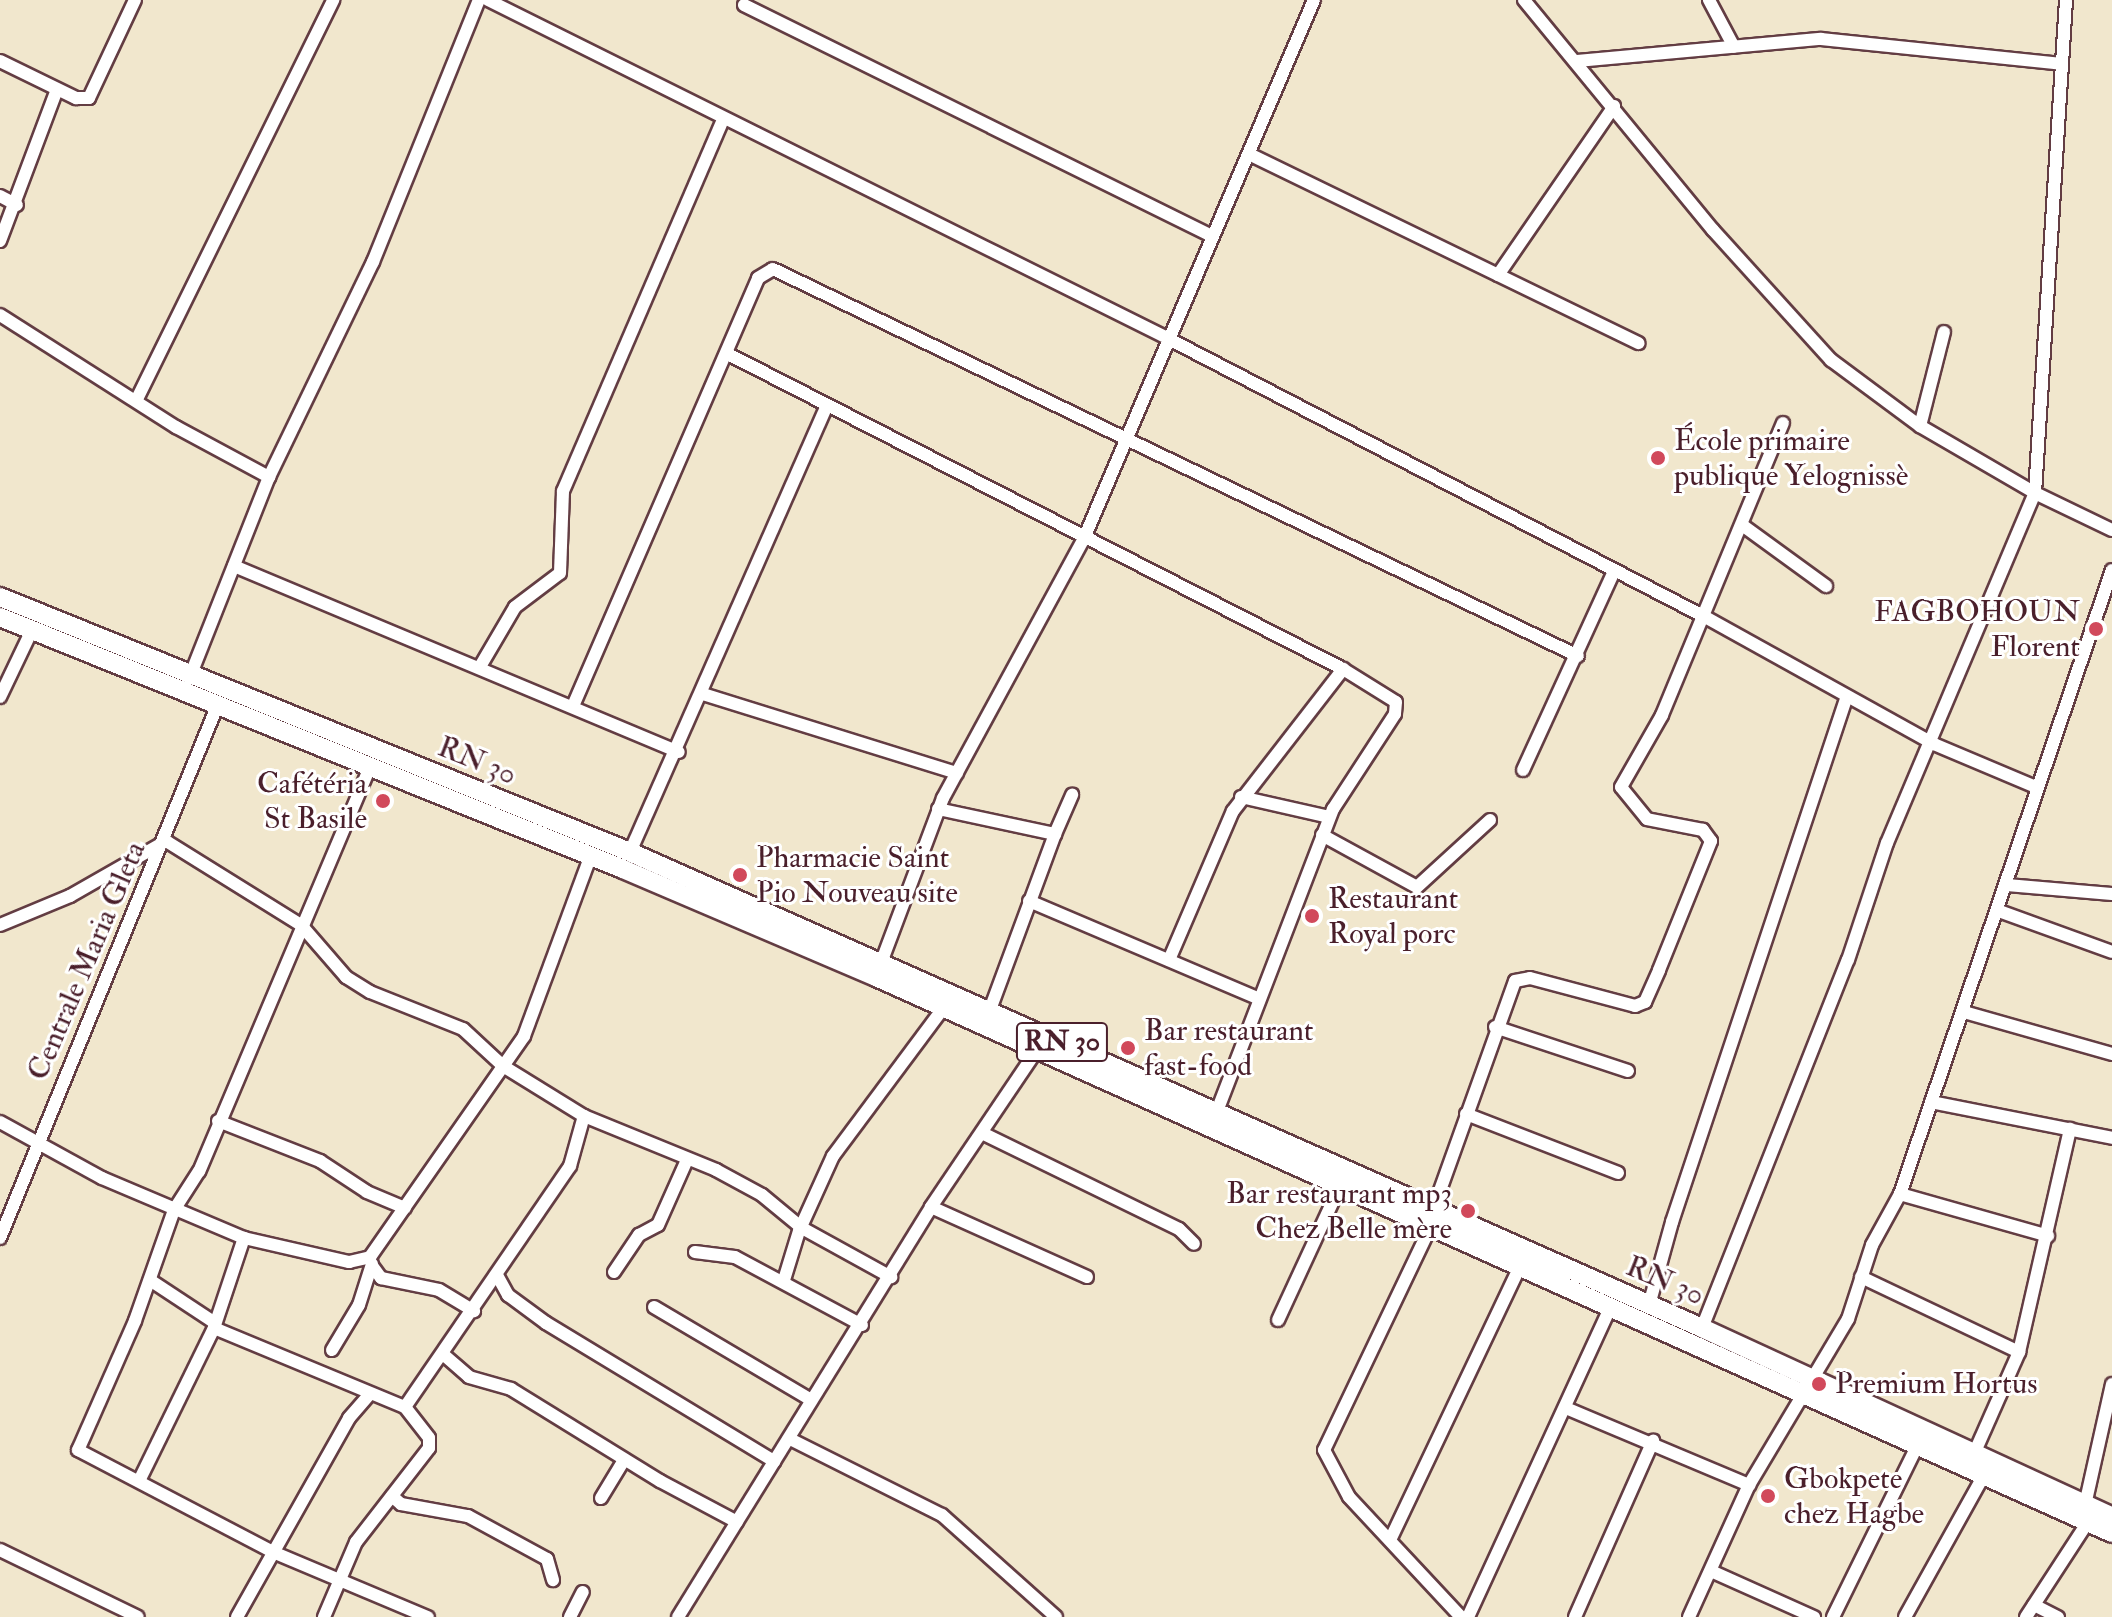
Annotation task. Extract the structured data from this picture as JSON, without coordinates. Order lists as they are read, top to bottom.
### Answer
{
  "streets": {
    "main road": ["RN 30"],
    "street": ["Centrale Maria Gleta"]
  },
  "crossings": [
    ["RN 30", "Centrale Maria Gleta"]
  ],
  "places": [
    "École primaire publique Yelognissè",
    "FAGBOHOUN Florent",
    "Cafétéria St Basile",
    "Pharmacie Saint Pio Nouveau site",
    "Restaurant Royal porc",
    "Bar restaurant fast-food",
    "Bar restaurant mp3 Chez Belle mère",
    "Premium Hortus",
    "Gbokpete chez Hagbe"
  ]
}
